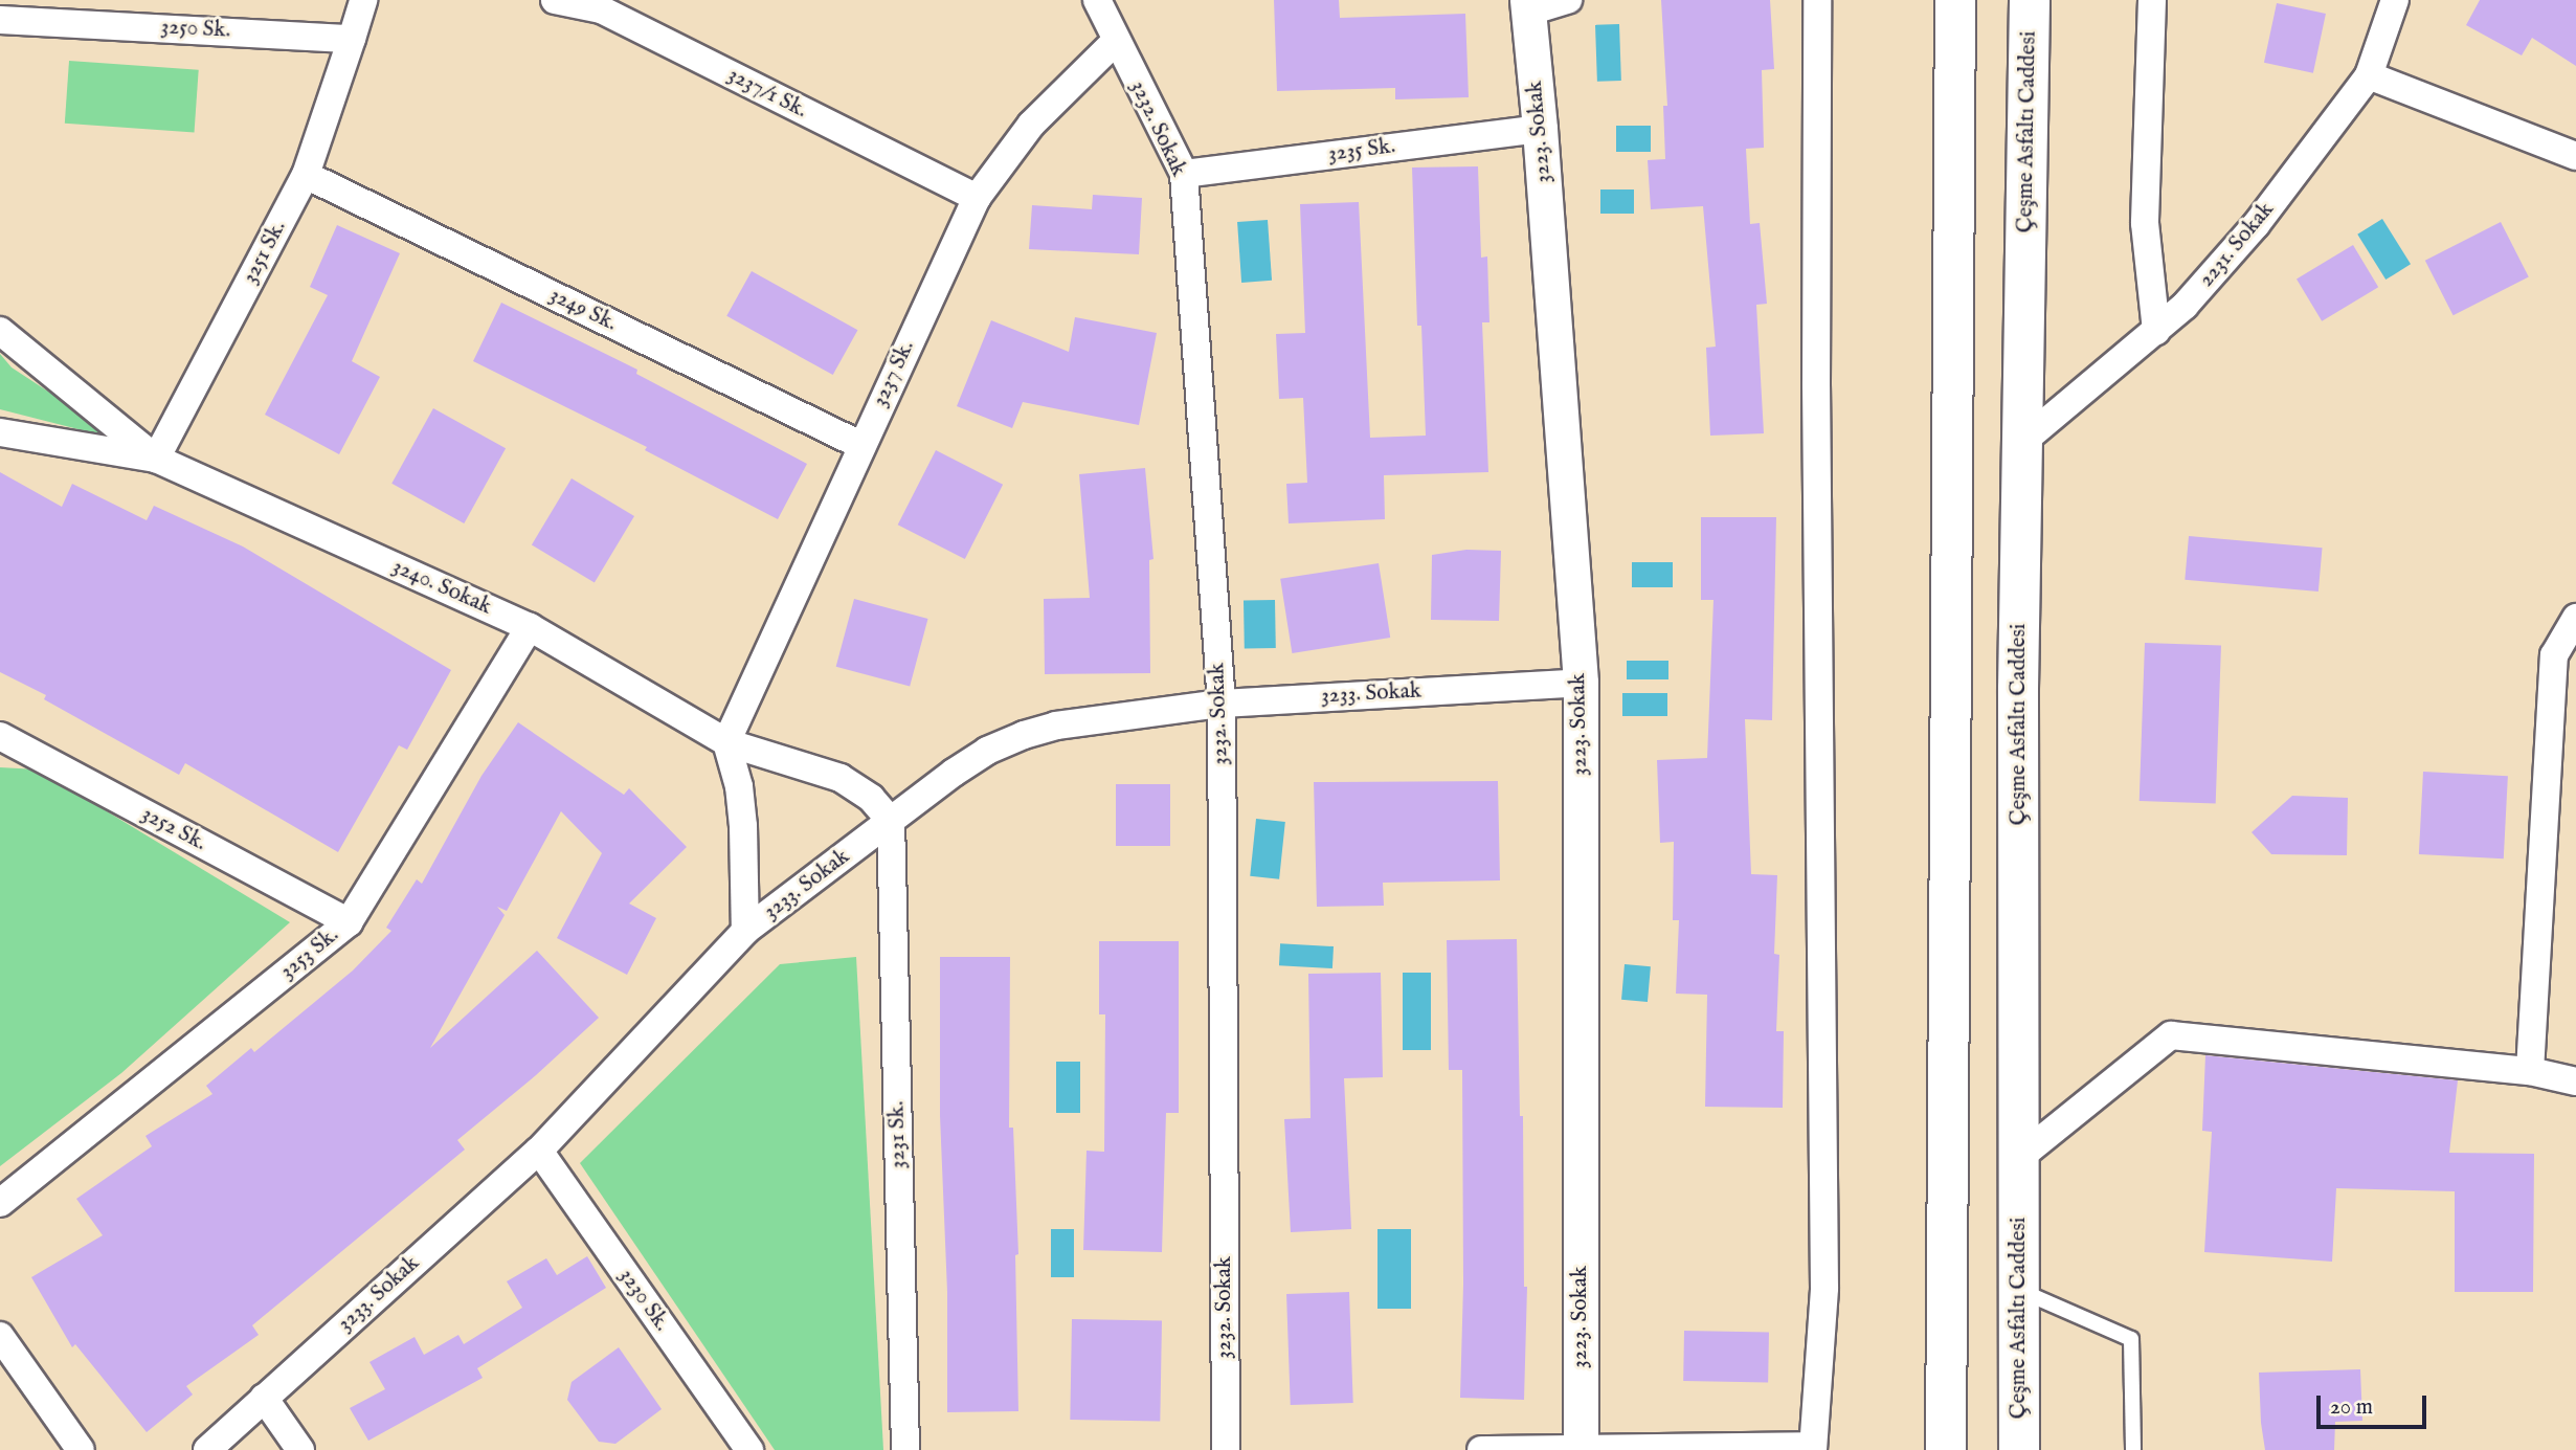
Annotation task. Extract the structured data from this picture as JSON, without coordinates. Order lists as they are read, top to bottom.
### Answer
{
  "streets": {
    "highway": ["Çeşme Asfaltı Caddesi"],
    "street": [
      "3250 Sk.",
      "3237/1 Sk.",
      "3232. Sokak",
      "3223. Sokak",
      "3235 Sk.",
      "2231. Sokak",
      "3251 Sk.",
      "3249 Sk.",
      "3237 Sk.",
      "3240. Sokak",
      "3233. Sokak",
      "3252 Sk.",
      "3253 Sk.",
      "3231 Sk.",
      "3230 Sk."
    ]
  },
  "crossings": [
    ["3250 Sk.", "3251 Sk."],
    ["3237/1 Sk.", "3237 Sk."],
    ["3232. Sokak", "3235 Sk."],
    ["3232. Sokak", "3237 Sk."],
    ["3232. Sokak", "3233. Sokak"],
    ["3223. Sokak", "3235 Sk."],
    ["3223. Sokak", "3233. Sokak"],
    ["Çeşme Asfaltı Caddesi", "2231. Sokak"],
    ["3251 Sk.", "3249 Sk."],
    ["3251 Sk.", "3240. Sokak"],
    ["3249 Sk.", "3237 Sk."],
    ["3237 Sk.", "3240. Sokak"],
    ["3240. Sokak", "3233. Sokak"],
    ["3240. Sokak", "3253 Sk."],
    ["3240. Sokak", "3231 Sk."],
    ["3233. Sokak", "3231 Sk."],
    ["3233. Sokak", "3230 Sk."],
    ["3252 Sk.", "3253 Sk."]
  ],
  "scale_bar": "20 m"
}
